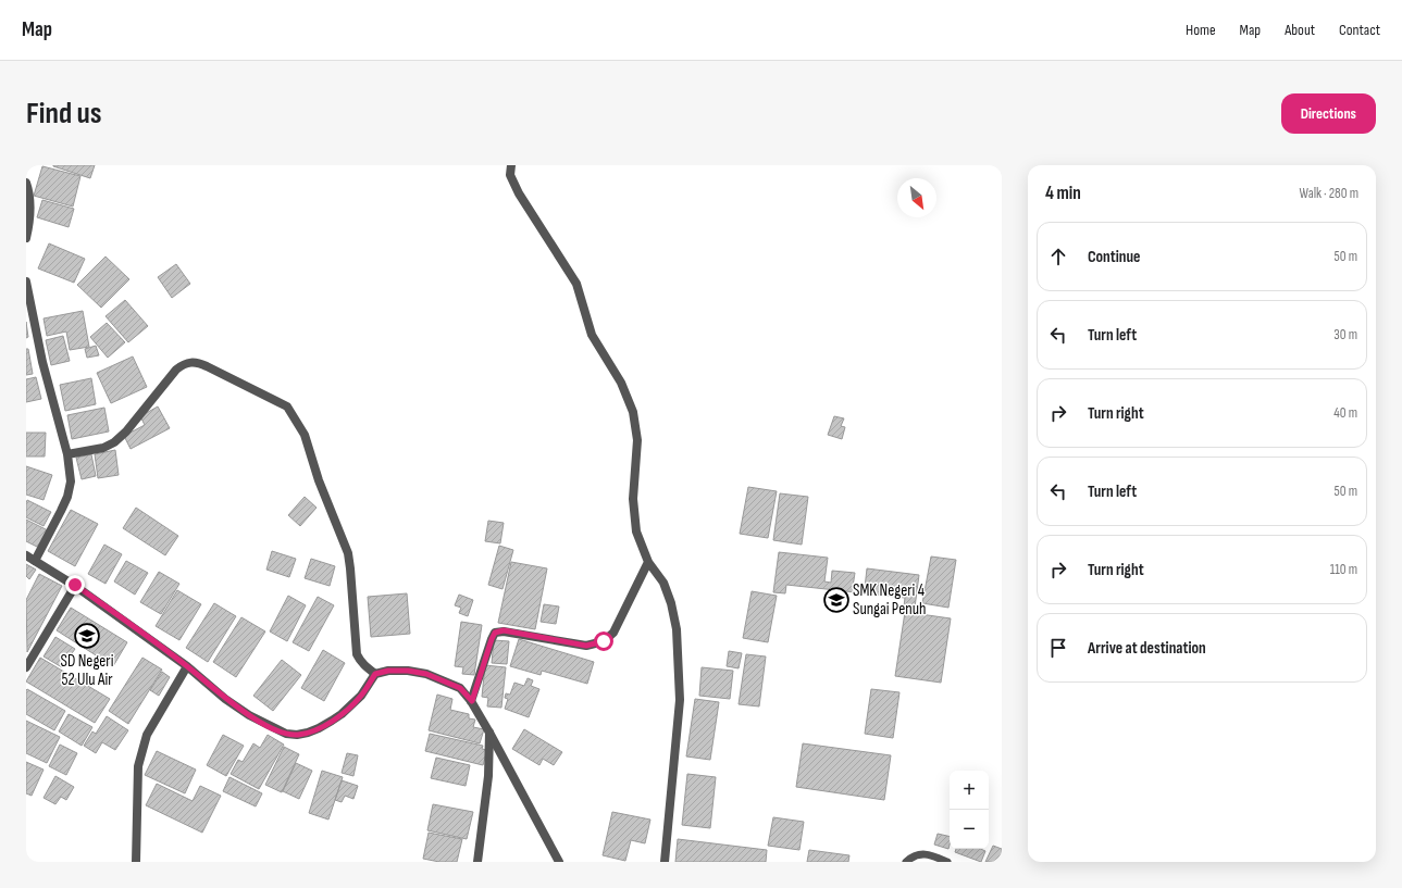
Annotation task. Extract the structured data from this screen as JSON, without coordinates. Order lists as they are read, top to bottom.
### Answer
{
  "places": {
    "school or university": ["SMK Negeri 4 Sungai Penuh", "SD Negeri 52 Ulu Air"]
  },
  "north": "bottom right",
  "page": {
    "header": "Map",
    "nav": [
      "Home",
      "Map",
      "About",
      "Contact"
    ],
    "buttons": "Directions",
    "title": "Find us",
    "heading": ["4 min", "Walk · 280 m"],
    "list": [
      ["Continue", "50 m"],
      ["Turn left", "30 m"],
      ["Turn right", "40 m"],
      ["Turn left", "50 m"],
      ["Turn right", "110 m"],
      "Arrive at destination"
    ],
    "map_buttons": ["+", "−"]
  }
}
